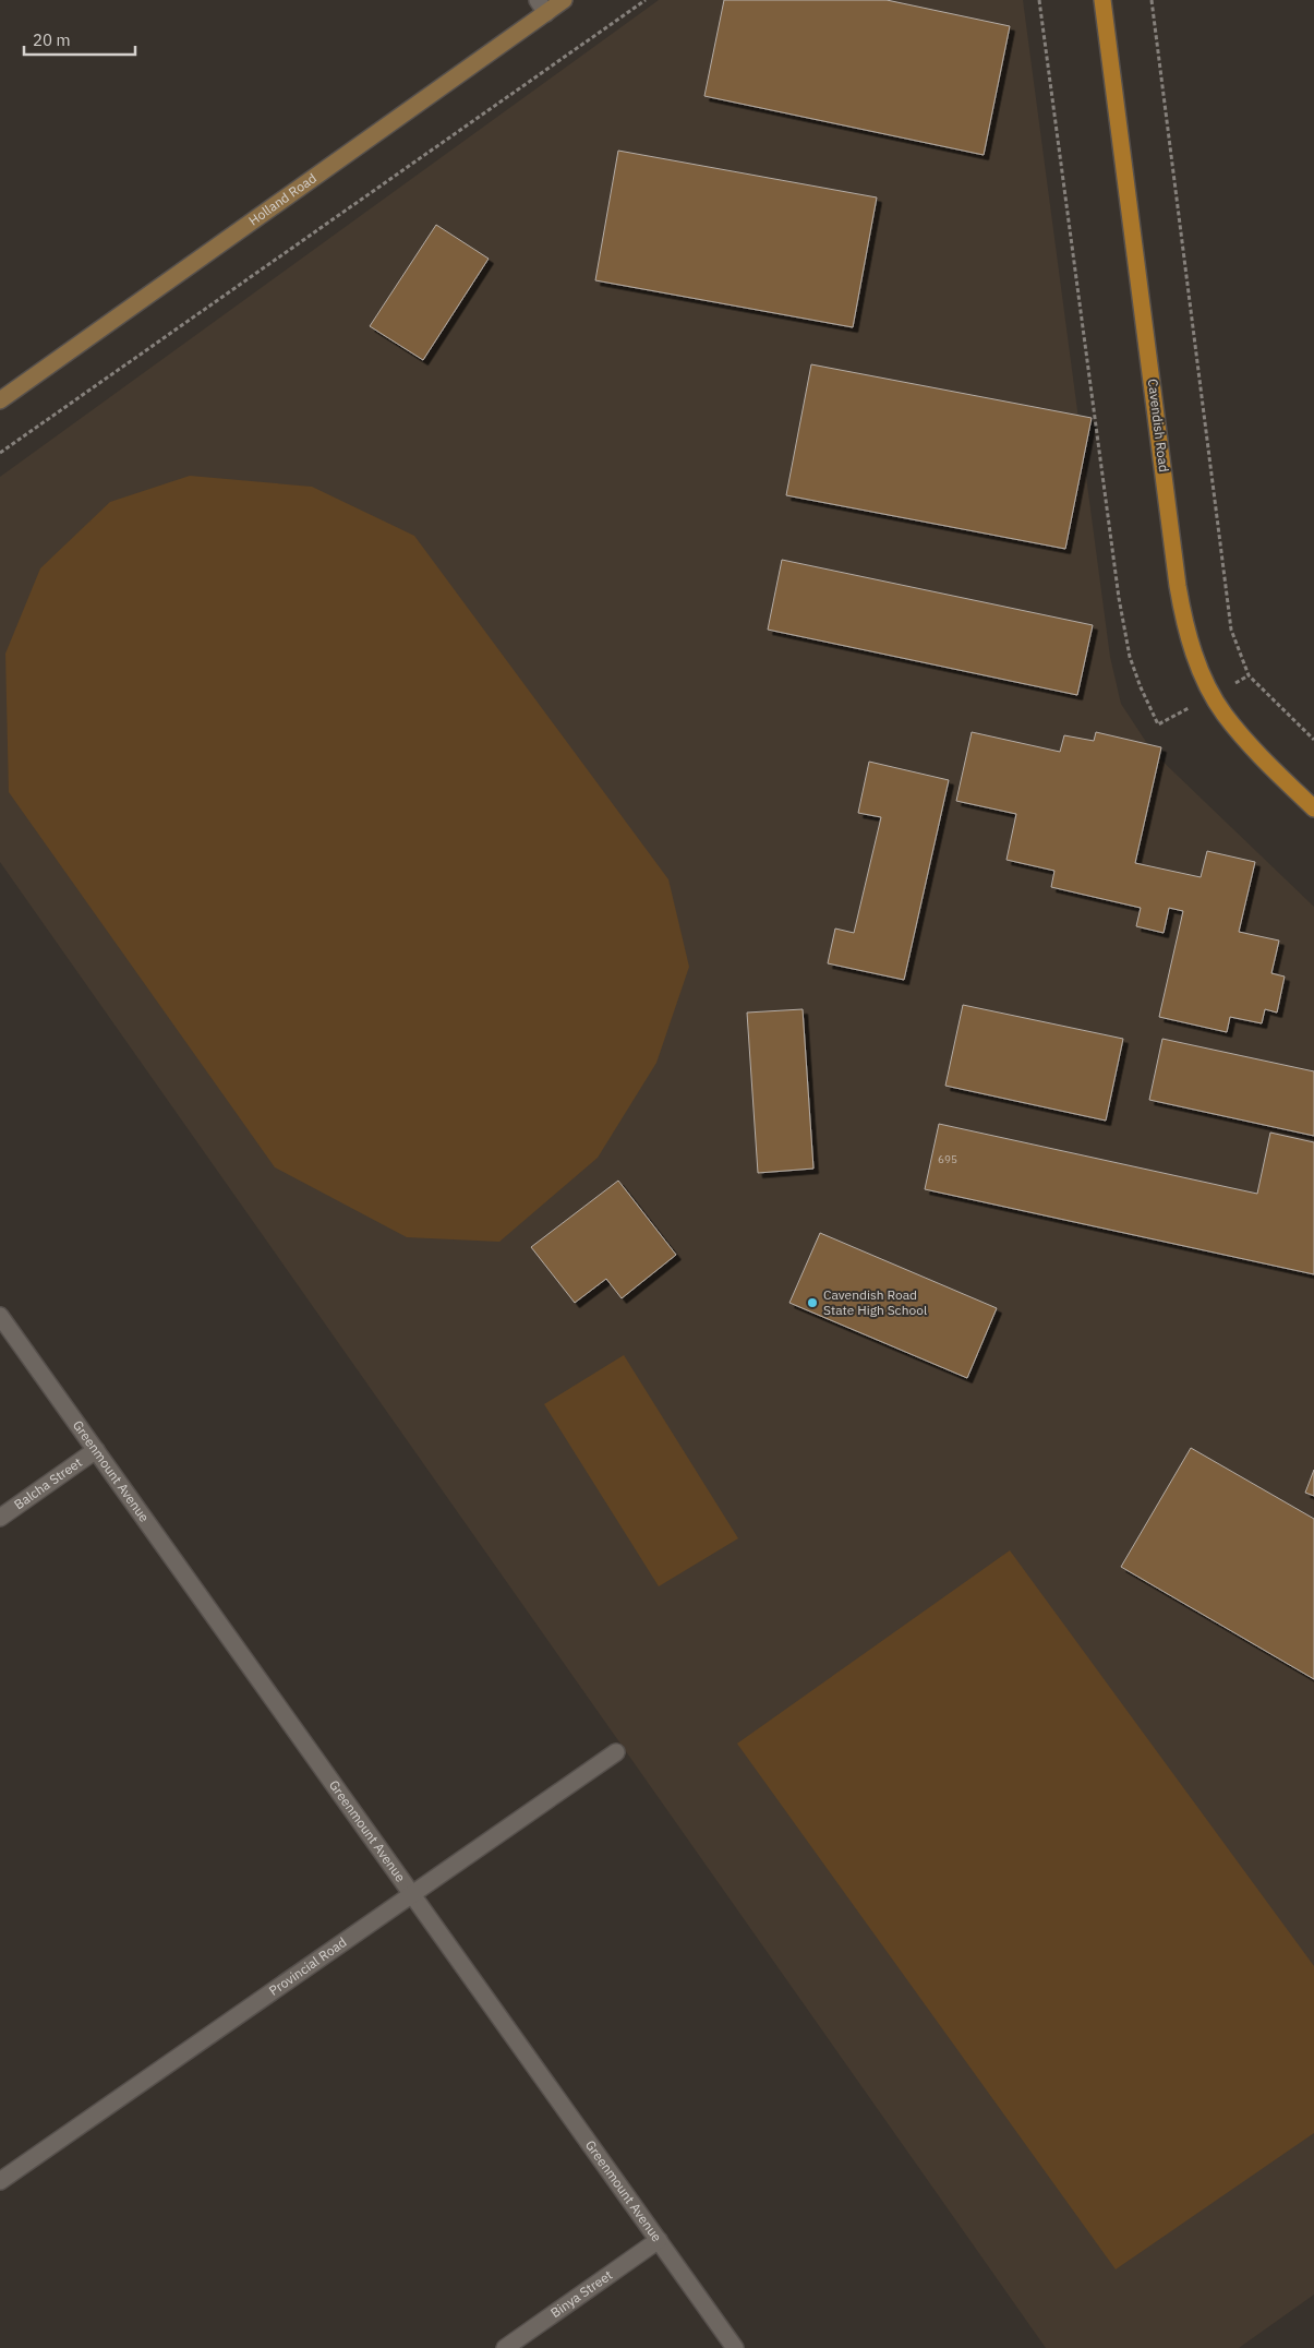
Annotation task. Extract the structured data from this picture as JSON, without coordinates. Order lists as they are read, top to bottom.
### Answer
{
  "streets": {
    "main road": ["Holland Road", "Cavendish Road"],
    "street": [
      "Greenmount Avenue",
      "Balcha Street",
      "Provincial Road",
      "Binya Street"
    ]
  },
  "crossings": [
    ["Greenmount Avenue", "Balcha Street"],
    ["Greenmount Avenue", "Provincial Road"],
    ["Greenmount Avenue", "Binya Street"]
  ],
  "places": ["Cavendish Road State High School"],
  "house_numbers": ["695"],
  "scale_bar": "20 m"
}
